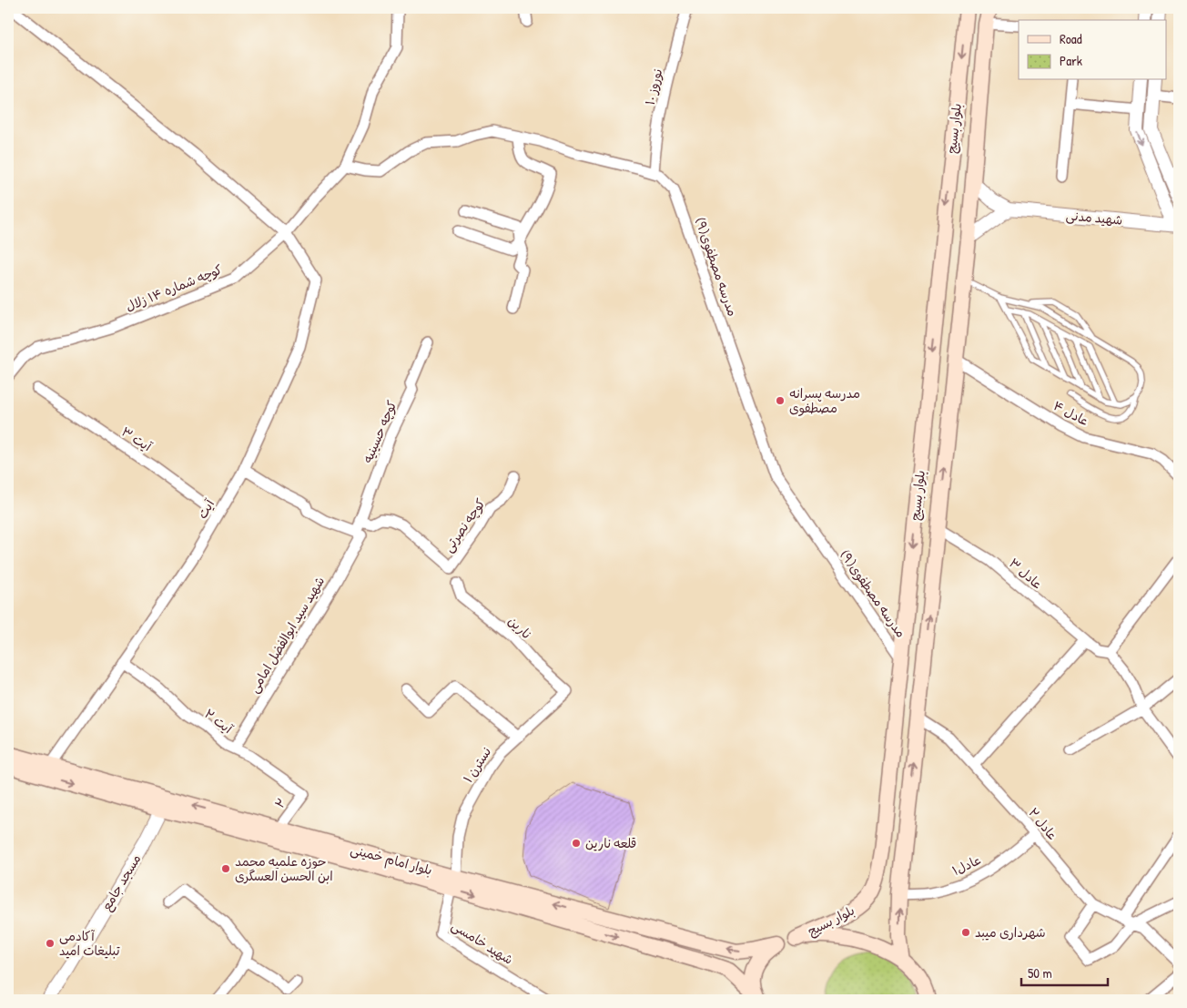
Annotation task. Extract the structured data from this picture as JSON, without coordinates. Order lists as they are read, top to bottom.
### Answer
{
  "streets": {
    "main road": ["بلوار بسیج", "بلوار امام خمینی"],
    "street": [
      "نوروز ۱۰",
      "شهید مدنی",
      "مدرسه مصطفوی(۹)",
      "کوچه شماره ۱۴ زلال",
      "عادل ۴",
      "کوچه حسینیه",
      "آیت ۳",
      "آیت",
      "کوچه نصرتی",
      "عادل ۳",
      "نارین",
      "شهید سید ابوالفضل امامی",
      "آیت ۲",
      "نسترن ۱",
      "۲",
      "عادل ۲",
      "عادل۱",
      "مسجد جامع",
      "شهید خامسی"
    ]
  },
  "crossings": [
    ["نوروز ۱۰", "مدرسه مصطفوی(۹)"],
    ["بلوار بسیج", "شهید مدنی"],
    ["بلوار بسیج", "مدرسه مصطفوی(۹)"],
    ["بلوار بسیج", "عادل ۴"],
    ["بلوار بسیج", "عادل ۳"],
    ["بلوار بسیج", "عادل ۲"],
    ["بلوار بسیج", "بلوار امام خمینی"],
    ["بلوار بسیج", "عادل۱"],
    ["مدرسه مصطفوی(۹)", "کوچه شماره ۱۴ زلال"],
    ["کوچه شماره ۱۴ زلال", "آیت"],
    ["کوچه حسینیه", "کوچه نصرتی"],
    ["کوچه حسینیه", "شهید سید ابوالفضل امامی"],
    ["آیت ۳", "آیت"],
    ["آیت", "آیت ۲"],
    ["آیت", "بلوار امام خمینی"],
    ["نارین", "نسترن ۱"],
    ["شهید سید ابوالفضل امامی", "آیت ۲"],
    ["آیت ۲", "۲"],
    ["نسترن ۱", "بلوار امام خمینی"],
    ["نسترن ۱", "شهید خامسی"],
    ["۲", "بلوار امام خمینی"],
    ["عادل ۲", "عادل۱"],
    ["بلوار امام خمینی", "مسجد جامع"],
    ["بلوار امام خمینی", "شهید خامسی"]
  ],
  "places": [
    "مدرسه پسرانه مصطفوی",
    "قلعه نارین",
    "حوزه علمیه محمد ابن الحسن العسگری",
    "شهرداری میبد",
    "آکادمی تبلیغات امید"
  ],
  "legend": ["Road", "Park"],
  "scale_bar": "50 m"
}
